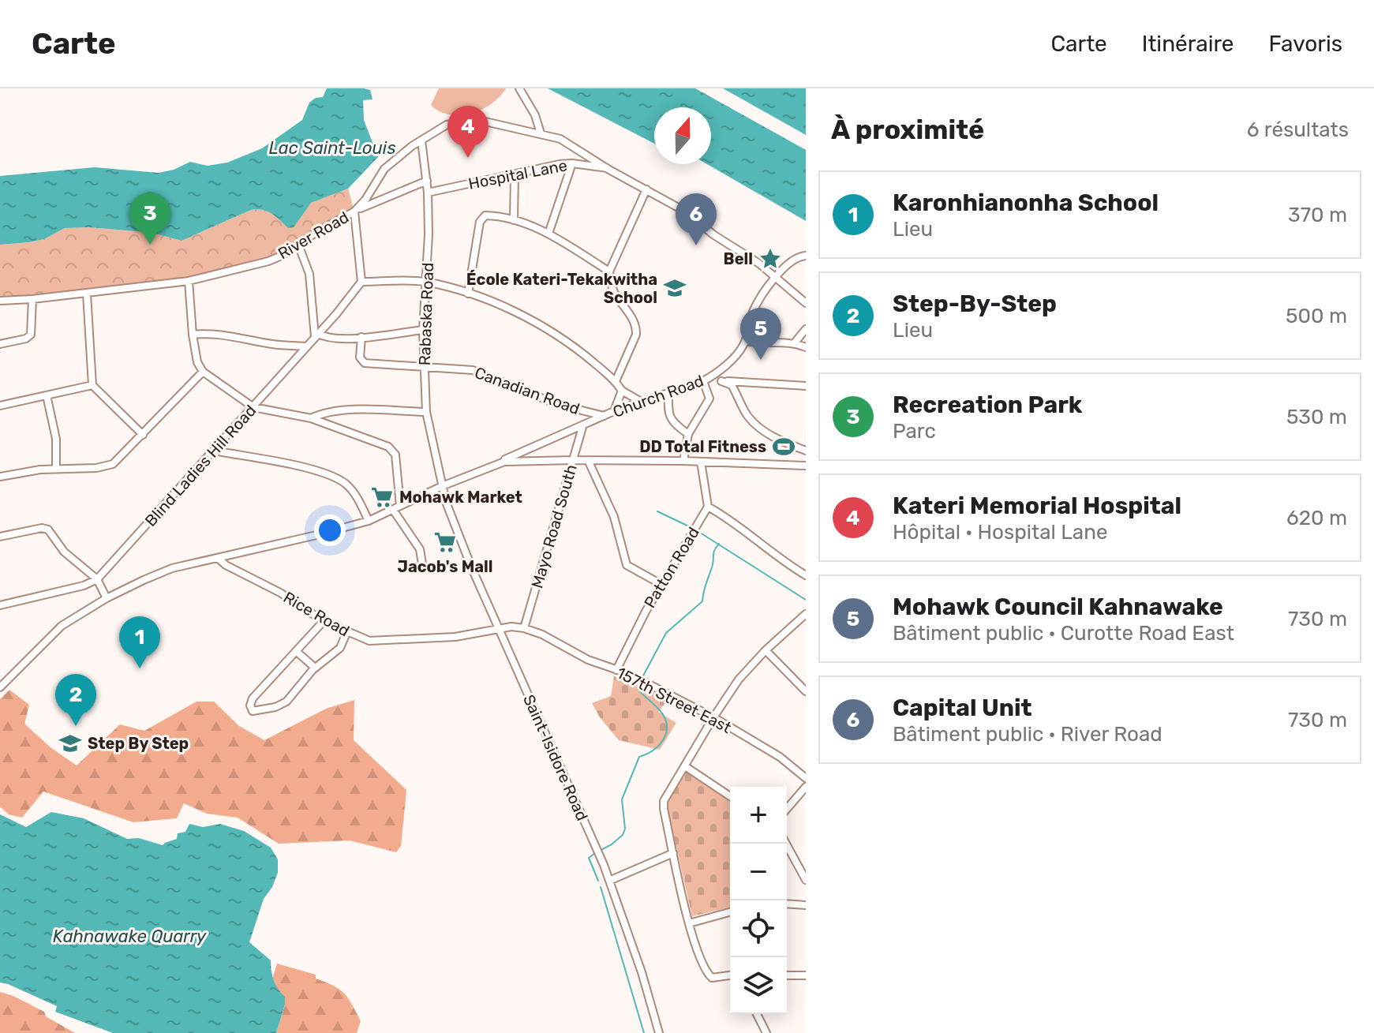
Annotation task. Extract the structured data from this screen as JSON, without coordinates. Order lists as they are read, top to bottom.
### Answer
{
  "streets": {
    "street": [
      "Hospital Lane",
      "River Road",
      "Rabaska Road",
      "Canadian Road",
      "Church Road",
      "Blind Ladies Hill Road",
      "Mayo Road South",
      "Patton Road",
      "Rice Road",
      "157th Street East",
      "Saint-Isidore Road"
    ]
  },
  "crossings": [
    ["Hospital Lane", "River Road"],
    ["Hospital Lane", "Rabaska Road"],
    ["River Road", "Rabaska Road"],
    ["River Road", "Church Road"],
    ["Rabaska Road", "Canadian Road"],
    ["Rabaska Road", "Saint-Isidore Road"],
    ["Canadian Road", "Church Road"],
    ["Church Road", "Mayo Road South"],
    ["Mayo Road South", "157th Street East"],
    ["Patton Road", "157th Street East"],
    ["Rice Road", "157th Street East"],
    ["Rice Road", "Saint-Isidore Road"],
    ["157th Street East", "Saint-Isidore Road"]
  ],
  "water": ["Lac Saint-Louis", "Kahnawake Quarry"],
  "places": {
    "place": ["Bell"],
    "school or university": ["École Kateri-Tekakwitha School", "Step By Step"],
    "sports": ["DD Total Fitness"],
    "supermarket": ["Mohawk Market", "Jacob's Mall"]
  },
  "north": "top",
  "page": {
    "header": "Carte",
    "nav": ["Carte", "Itinéraire", "Favoris"],
    "heading": ["À proximité", "6 résultats"],
    "pins": [
      "4",
      "3",
      "6",
      "5",
      "1",
      "2"
    ],
    "list": [
      {
        "mark": "1",
        "name": "Karonhianonha School",
        "note": "Lieu",
        "value": "370 m"
      },
      {
        "mark": "2",
        "name": "Step-By-Step",
        "note": "Lieu",
        "value": "500 m"
      },
      {
        "mark": "3",
        "name": "Recreation Park",
        "note": "Parc",
        "value": "530 m"
      },
      {
        "mark": "4",
        "name": "Kateri Memorial Hospital",
        "note": "Hôpital · Hospital Lane",
        "value": "620 m"
      },
      {
        "mark": "5",
        "name": "Mohawk Council Kahnawake",
        "note": "Bâtiment public · Curotte Road East",
        "value": "730 m"
      },
      {
        "mark": "6",
        "name": "Capital Unit",
        "note": "Bâtiment public · River Road",
        "value": "730 m"
      }
    ],
    "map_buttons": ["+", "−"]
  }
}
